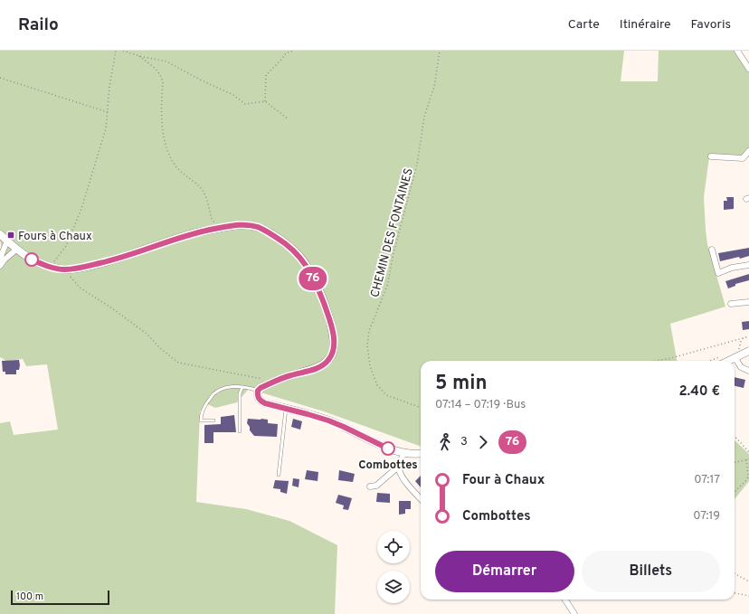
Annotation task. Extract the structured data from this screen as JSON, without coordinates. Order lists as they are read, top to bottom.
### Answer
{
  "streets": {
    "path": ["CHEMIN DES FONTAINES"]
  },
  "places": {
    "transit": ["Fours à Chaux"],
    "other": ["Combottes"]
  },
  "lines": ["bus line 76"],
  "scale_bar": "100 m",
  "page": {
    "header": "Railo",
    "nav": ["Carte", "Itinéraire", "Favoris"],
    "on_map": "76",
    "heading": ["5 min", "07:14 – 07:19 · Bus", "2.40 €"],
    "legs": ["3", "76"],
    "list": [
      {
        "name": "Four à Chaux",
        "value": "07:17"
      },
      {
        "name": "Combottes",
        "value": "07:19"
      }
    ],
    "buttons": ["Démarrer", "Billets"],
    "scale": "100 m"
  }
}
